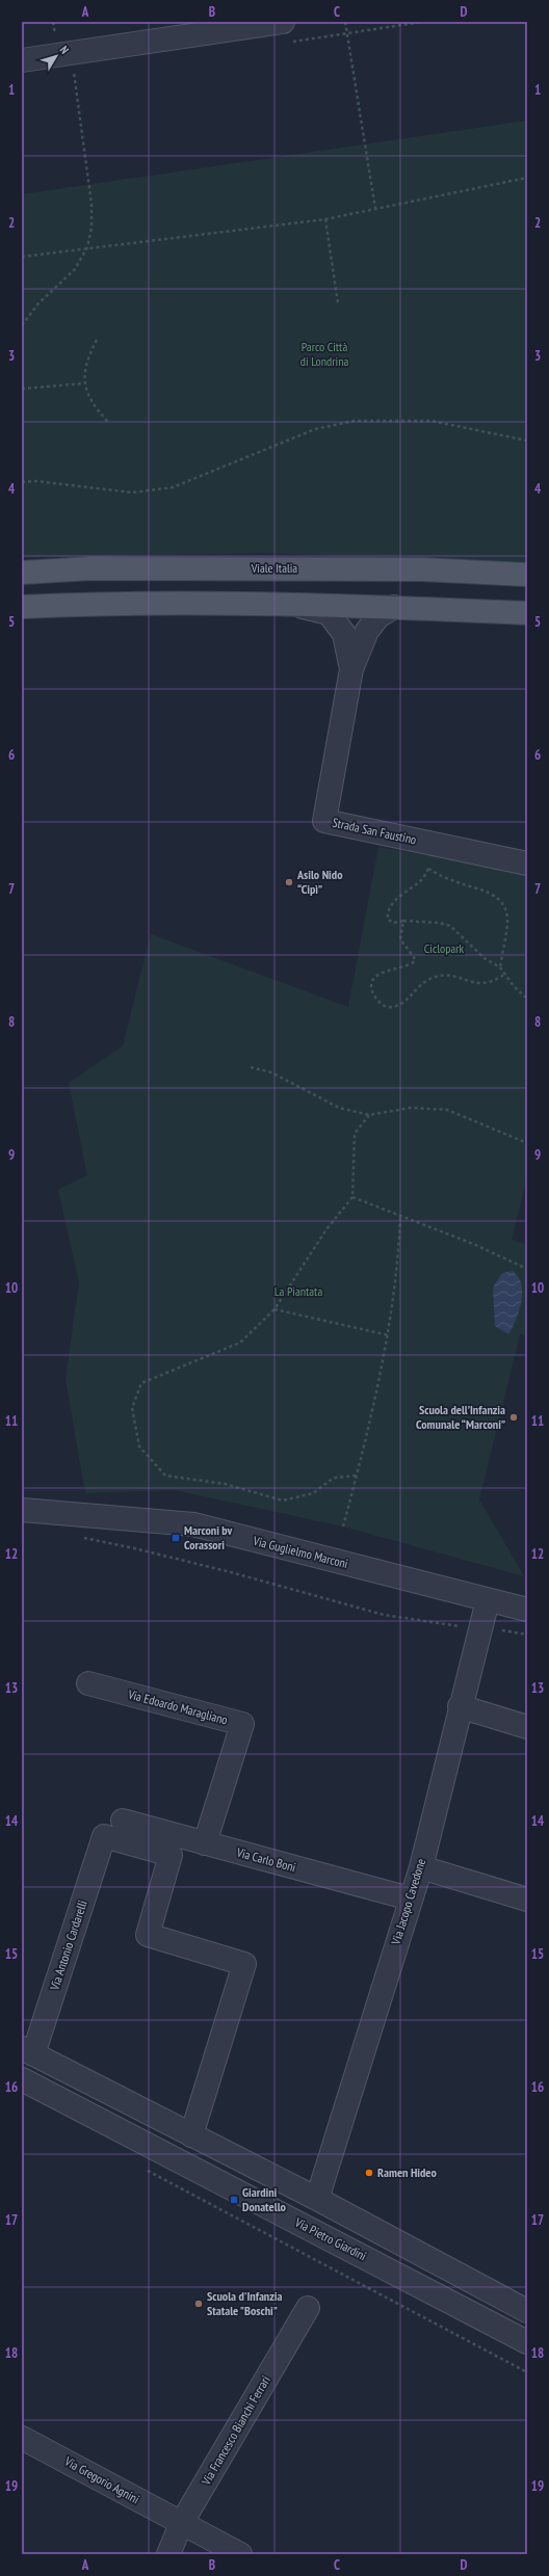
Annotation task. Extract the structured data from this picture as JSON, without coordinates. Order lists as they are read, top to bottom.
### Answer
{
  "streets": {
    "main road": ["Viale Italia"],
    "street": [
      "Strada San Faustino",
      "Via Guglielmo Marconi",
      "Via Edoardo Maragliano",
      "Via Carlo Boni",
      "Via Jacopo Cavedone",
      "Via Antonio Cardarelli",
      "Via Pietro Giardini",
      "Via Francesco Bianchi Ferrari",
      "Via Gregorio Agnini"
    ]
  },
  "crossings": [
    ["Via Guglielmo Marconi", "Via Jacopo Cavedone"],
    ["Via Edoardo Maragliano", "Via Carlo Boni"],
    ["Via Carlo Boni", "Via Jacopo Cavedone"],
    ["Via Francesco Bianchi Ferrari", "Via Gregorio Agnini"]
  ],
  "parks": ["Parco Città di Londrina", "Ciclopark", "La Piantata"],
  "places": {
    "other": [
      "Asilo Nido “Cipì”",
      "Scuola dell’Infanzia Comunale “Marconi”",
      "Ramen Hideo",
      "Scuola d'Infanzia Statale \"Boschi\""
    ],
    "transit": ["Marconi bv Corassori", "Giardini Donatello"]
  },
  "north": "top right",
  "grid": {
    "columns": [
      "A",
      "B",
      "C",
      "D"
    ],
    "rows": [
      "1",
      "2",
      "3",
      "4",
      "5",
      "6",
      "7",
      "8",
      "9",
      "10",
      "11",
      "12",
      "13",
      "14",
      "15",
      "16",
      "17",
      "18",
      "19"
    ]
  }
}
